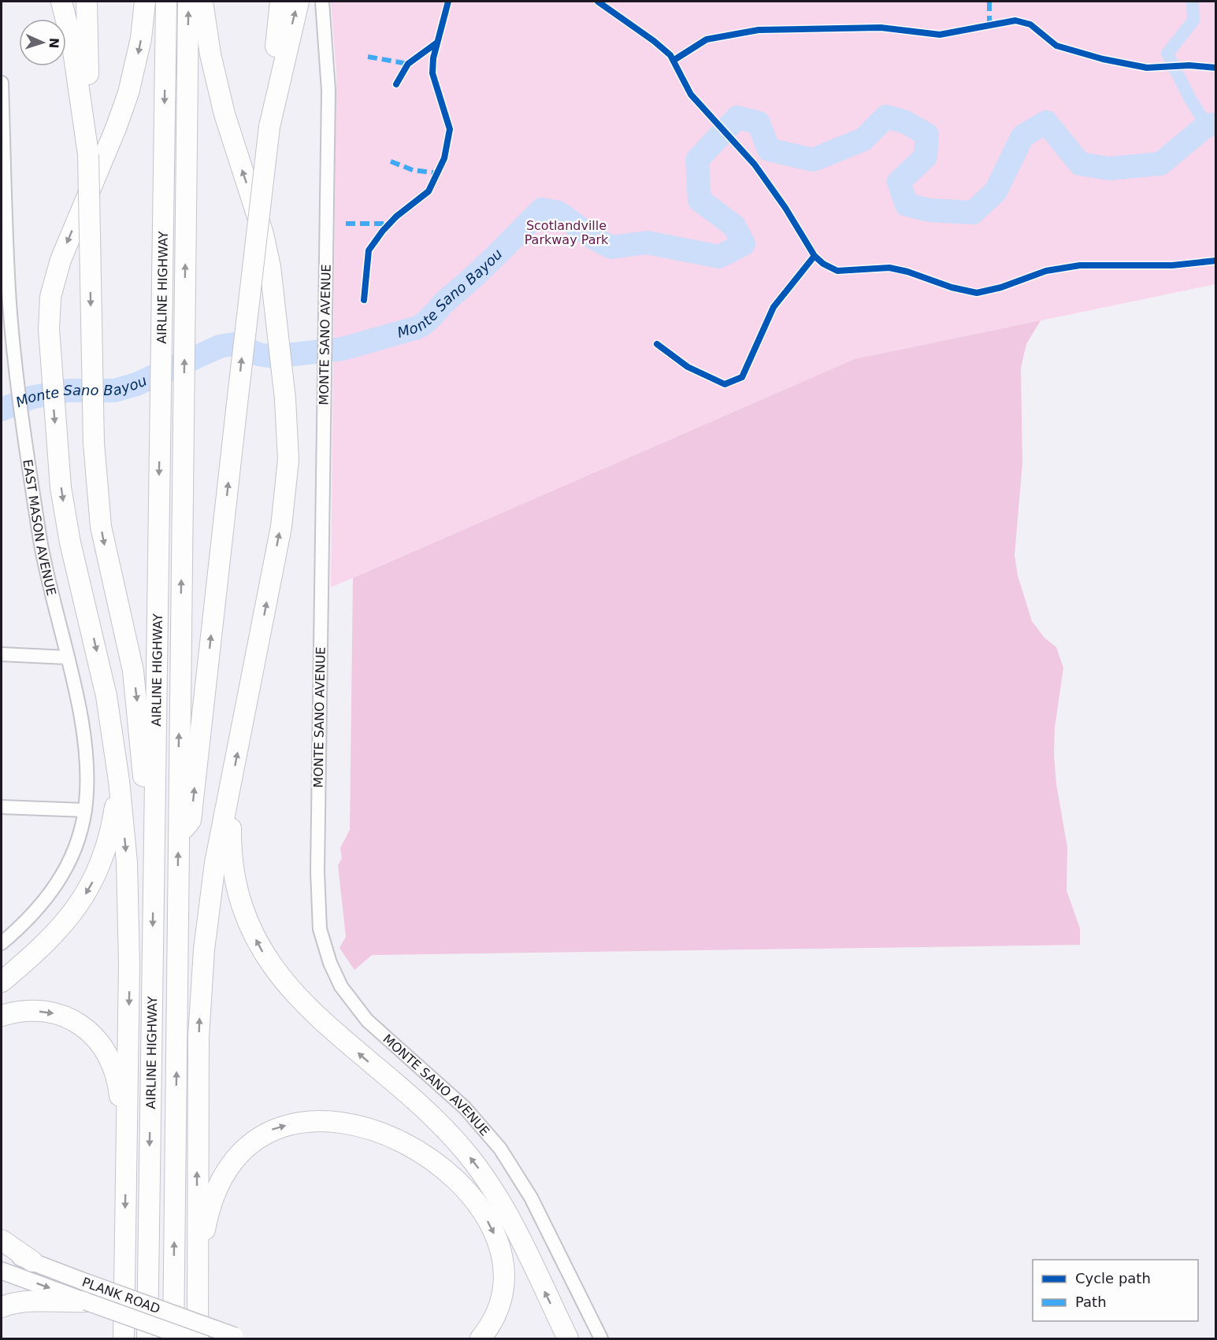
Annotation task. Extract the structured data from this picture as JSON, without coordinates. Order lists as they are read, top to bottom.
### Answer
{
  "streets": {
    "highway": ["AIRLINE HIGHWAY"],
    "main road": ["PLANK ROAD"],
    "street": ["MONTE SANO AVENUE", "EAST MASON AVENUE"]
  },
  "water": ["Monte Sano Bayou"],
  "parks": ["Scotlandville Parkway Park"],
  "legend": ["Cycle path", "Path"],
  "north": "right"
}
